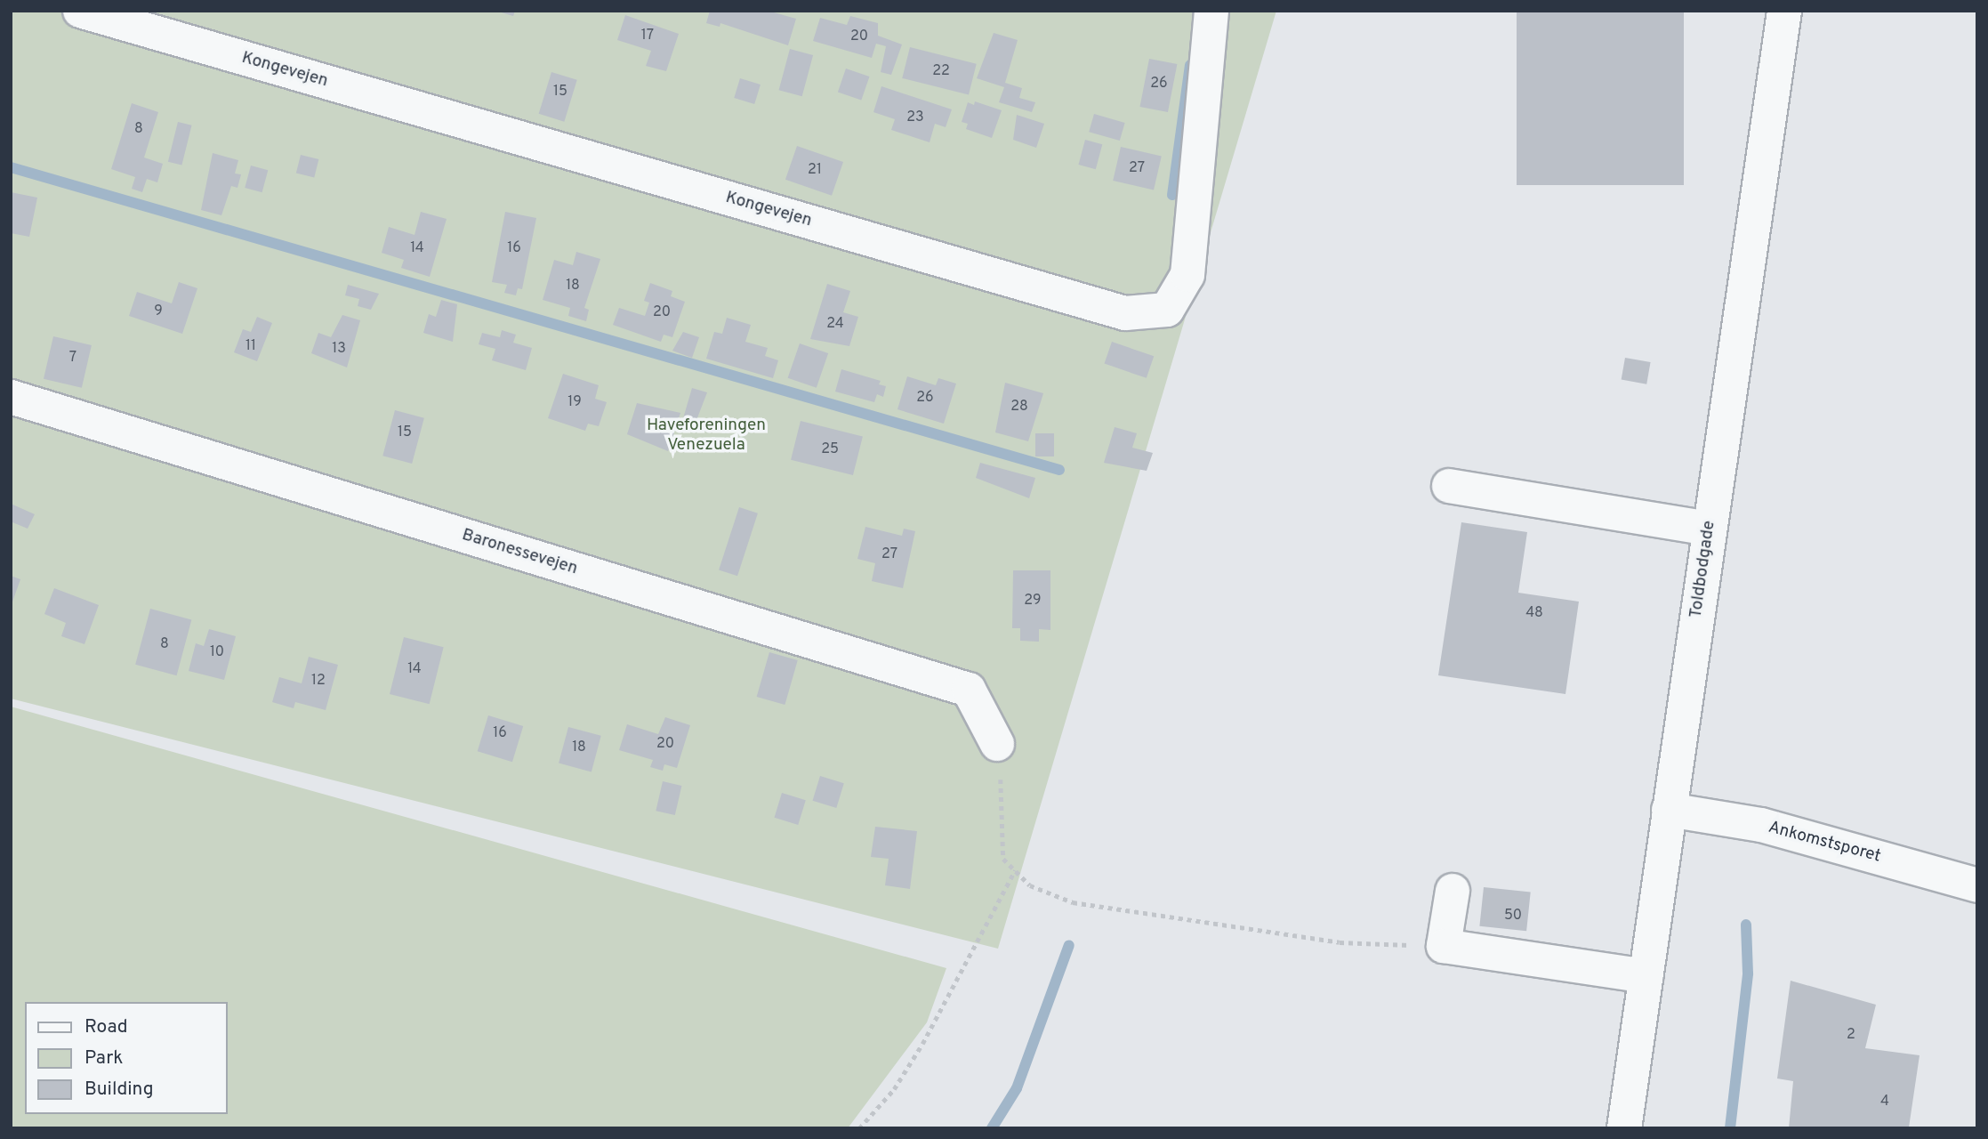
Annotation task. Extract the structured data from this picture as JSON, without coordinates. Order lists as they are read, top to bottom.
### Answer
{
  "streets": {
    "street": [
      "Kongevejen",
      "Baronessevejen",
      "Toldbodgade",
      "Ankomstsporet"
    ]
  },
  "crossings": [
    ["Toldbodgade", "Ankomstsporet"]
  ],
  "parks": ["Haveforeningen Venezuela"],
  "house_numbers": [
    "17",
    "20",
    "22",
    "26",
    "15",
    "23",
    "8",
    "27",
    "21",
    "14",
    "16",
    "18",
    "9",
    "20",
    "24",
    "11",
    "13",
    "7",
    "26",
    "19",
    "28",
    "15",
    "25",
    "27",
    "29",
    "48",
    "8",
    "10",
    "14",
    "12",
    "16",
    "20",
    "18",
    "50",
    "2",
    "4"
  ],
  "legend": ["Road", "Park", "Building"]
}
